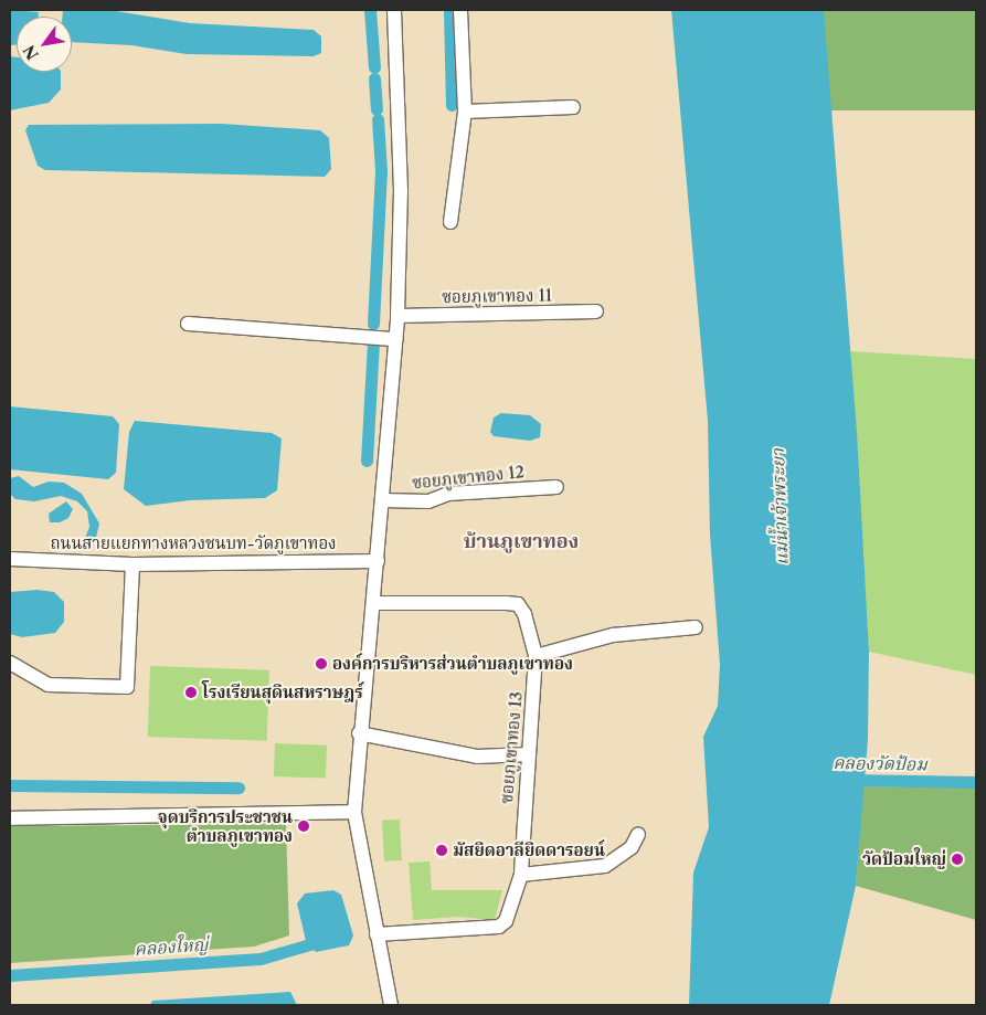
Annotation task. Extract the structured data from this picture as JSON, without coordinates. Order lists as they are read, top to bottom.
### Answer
{
  "streets": {
    "street": [
      "ซอยภูเขาทอง 11",
      "ซอยภูเขาทอง 12",
      "ถนนสายแยกทางหลวงชนบท-วัดภูเขาทอง",
      "ซอยภูเขาทอง 13"
    ]
  },
  "districts": ["บ้านภูเขาทอง"],
  "water": ["แม่น้ำเจ้าพระยา", "คลองวัดป้อม", "คลองใหญ่"],
  "places": [
    "องค์การบริหารส่วนตำบลภูเขาทอง",
    "โรงเรียนสุดินสหราษฎร์",
    "จุดบริการประชาชน ตำบลภูเขาทอง",
    "มัสยิดอาลียิดดารอยน์",
    "วัดป้อมใหญ่"
  ],
  "north": "bottom left"
}
